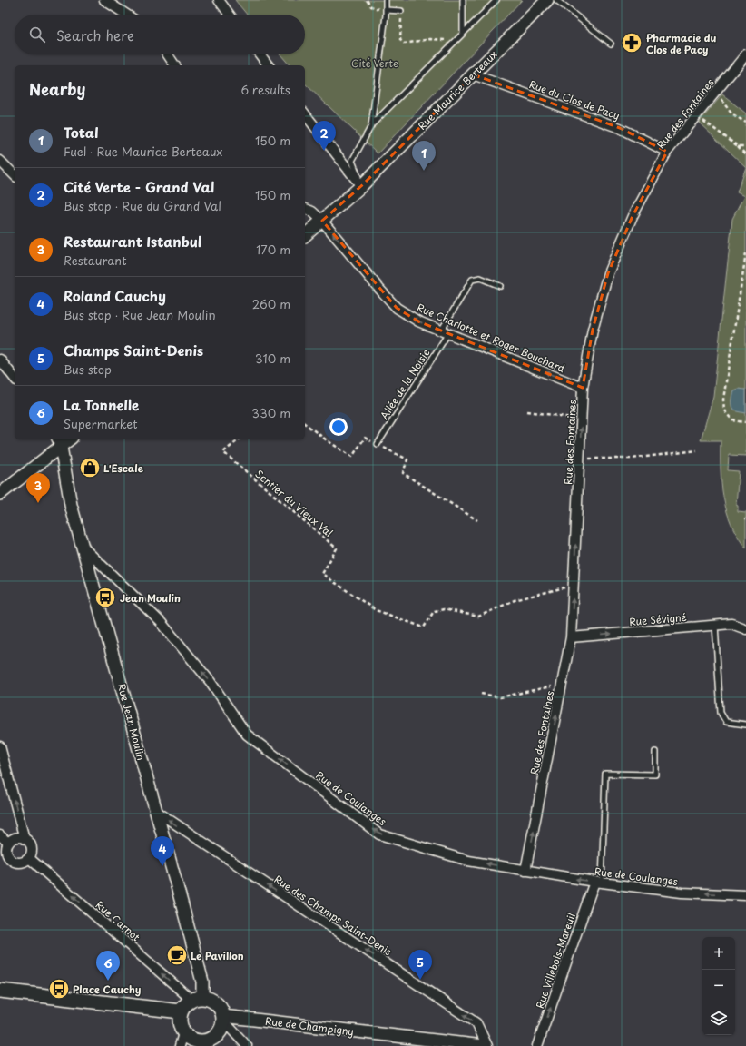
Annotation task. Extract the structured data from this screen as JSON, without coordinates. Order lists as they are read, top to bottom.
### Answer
{
  "streets": {
    "street": [
      "Rue Maurice Berteaux",
      "Rue du Clos de Pacy",
      "Rue des Fontaines",
      "Rue Charlotte et Roger Bouchard",
      "Rue Sévigné",
      "Rue Jean Moulin",
      "Rue de Coulanges",
      "Rue des Champs Saint-Denis",
      "Rue Carnot",
      "Rue Villebois-Mareuil",
      "Rue de Champigny"
    ],
    "lane": ["Allée de la Noisie"],
    "path": ["Sentier du Vieux Val"]
  },
  "crossings": [
    ["Rue Maurice Berteaux", "Rue du Clos de Pacy"],
    ["Rue Maurice Berteaux", "Rue Charlotte et Roger Bouchard"],
    ["Rue du Clos de Pacy", "Rue des Fontaines"],
    ["Rue des Fontaines", "Rue Charlotte et Roger Bouchard"],
    ["Rue des Fontaines", "Sentier du Vieux Val"],
    ["Rue des Fontaines", "Rue Sévigné"],
    ["Rue des Fontaines", "Rue de Coulanges"],
    ["Rue Charlotte et Roger Bouchard", "Allée de la Noisie"],
    ["Rue Jean Moulin", "Rue de Coulanges"],
    ["Rue Jean Moulin", "Rue des Champs Saint-Denis"],
    ["Rue Jean Moulin", "Rue Carnot"],
    ["Rue Jean Moulin", "Rue de Champigny"],
    ["Rue de Coulanges", "Rue Villebois-Mareuil"],
    ["Rue Carnot", "Rue de Champigny"]
  ],
  "one_way": [
    "Rue des Fontaines",
    "Rue Charlotte et Roger Bouchard",
    "Rue Sévigné",
    "Rue de Coulanges",
    "Rue des Champs Saint-Denis",
    "Rue Carnot",
    "Rue Villebois-Mareuil"
  ],
  "parks": ["Cité Verte"],
  "places": {
    "pharmacy": ["Pharmacie du Clos de Pacy"],
    "shop": ["L'Escale"],
    "bus stop": ["Jean Moulin", "Place Cauchy"],
    "cafe": ["Le Pavillon"]
  },
  "page": {
    "search": "Search here",
    "heading": ["Nearby", "6 results"],
    "list": [
      {
        "mark": "1",
        "name": "Total",
        "note": "Fuel · Rue Maurice Berteaux",
        "value": "150 m"
      },
      {
        "mark": "2",
        "name": "Cité Verte - Grand Val",
        "note": "Bus stop · Rue du Grand Val",
        "value": "150 m"
      },
      {
        "mark": "3",
        "name": "Restaurant Istanbul",
        "note": "Restaurant",
        "value": "170 m"
      },
      {
        "mark": "4",
        "name": "Roland Cauchy",
        "note": "Bus stop · Rue Jean Moulin",
        "value": "260 m"
      },
      {
        "mark": "5",
        "name": "Champs Saint-Denis",
        "note": "Bus stop",
        "value": "310 m"
      },
      {
        "mark": "6",
        "name": "La Tonnelle",
        "note": "Supermarket",
        "value": "330 m"
      }
    ],
    "pins": [
      "2",
      "1",
      "3",
      "4",
      "5",
      "6"
    ],
    "map_buttons": ["+", "−"]
  }
}
